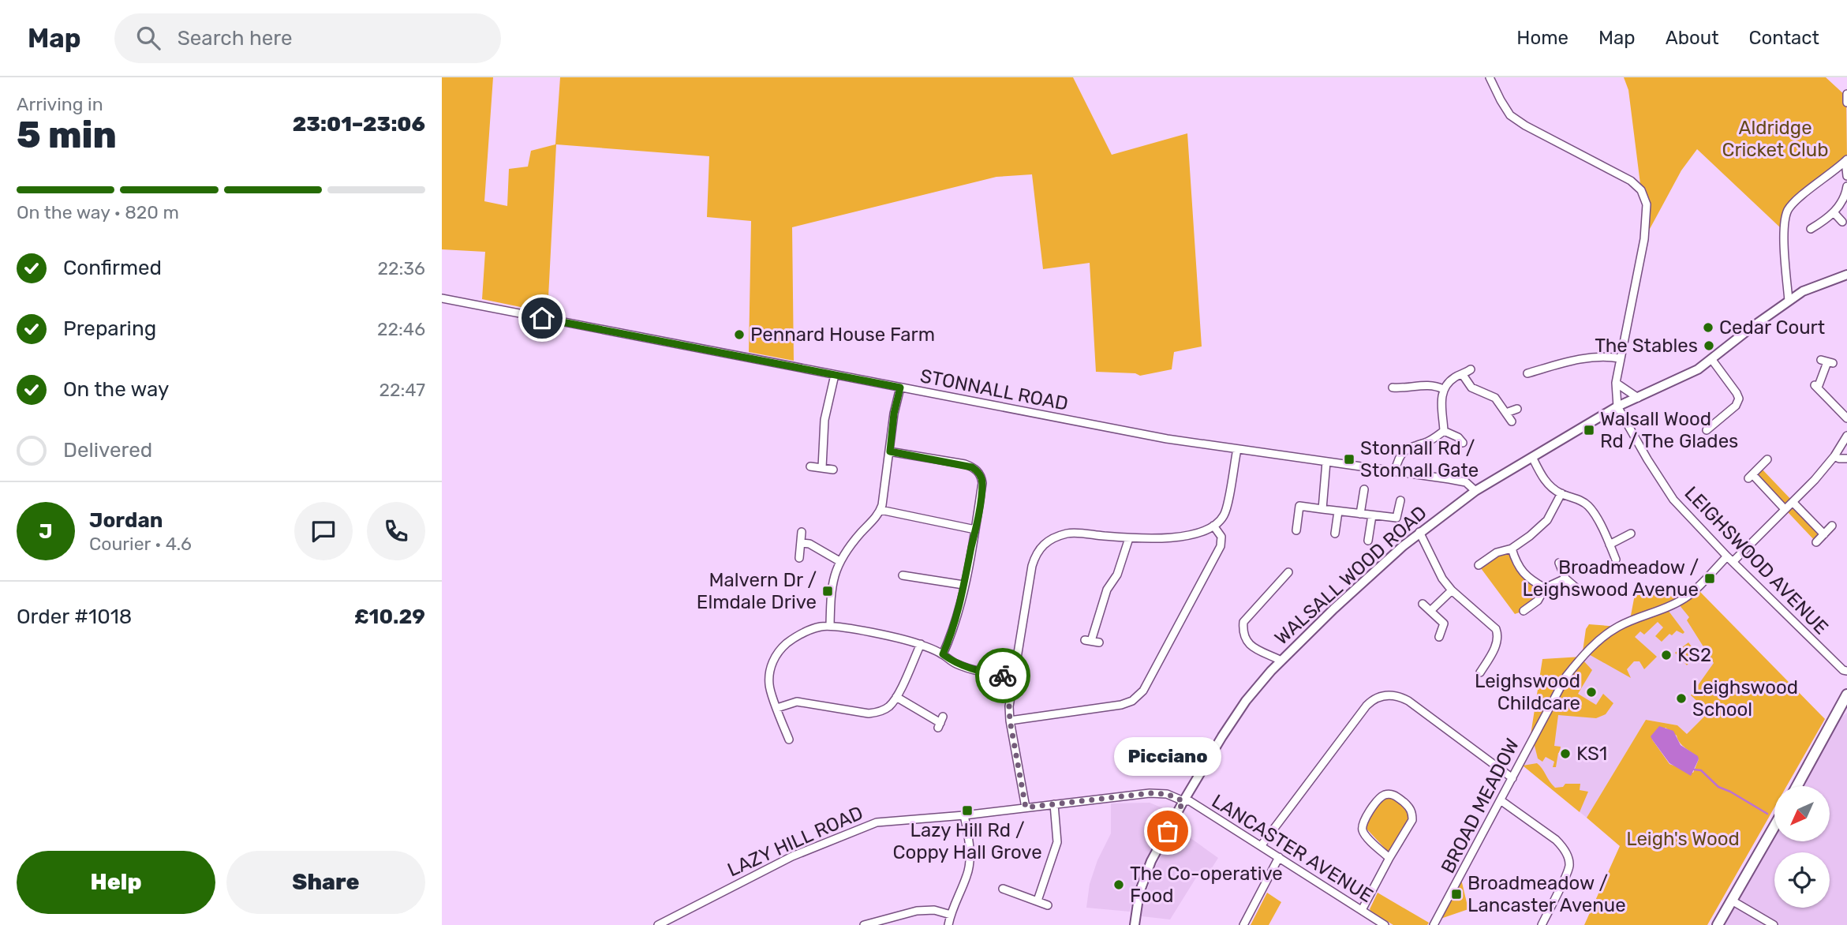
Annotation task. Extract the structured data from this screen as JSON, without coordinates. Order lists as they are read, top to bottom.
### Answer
{
  "streets": {
    "street": [
      "STONNALL ROAD",
      "LEIGHSWOOD AVENUE",
      "WALSALL WOOD ROAD",
      "BROAD MEADOW",
      "LAZY HILL ROAD",
      "LANCASTER AVENUE"
    ]
  },
  "crossings": [
    ["STONNALL ROAD", "WALSALL WOOD ROAD"],
    ["LEIGHSWOOD AVENUE", "WALSALL WOOD ROAD"],
    ["LEIGHSWOOD AVENUE", "BROAD MEADOW"],
    ["WALSALL WOOD ROAD", "LAZY HILL ROAD"],
    ["WALSALL WOOD ROAD", "LANCASTER AVENUE"],
    ["LAZY HILL ROAD", "LANCASTER AVENUE"]
  ],
  "parks": ["Aldridge Cricket Club", "Leigh's Wood"],
  "places": {
    "other": [
      "Cedar Court",
      "Pennard House Farm",
      "The Stables",
      "KS2",
      "Leighswood Childcare",
      "Leighswood School",
      "KS1",
      "Picciano",
      "The Co-operative Food"
    ],
    "transit": [
      "Walsall Wood Rd / The Glades",
      "Stonnall Rd / Stonnall Gate",
      "Broadmeadow / Leighswood Avenue",
      "Malvern Dr / Elmdale Drive",
      "Lazy Hill Rd / Coppy Hall Grove",
      "Broadmeadow / Lancaster Avenue"
    ]
  },
  "north": "bottom left",
  "page": {
    "header": "Map",
    "search": "Search here",
    "nav": [
      "Home",
      "Map",
      "About",
      "Contact"
    ],
    "heading": ["5 min", "Arriving in", "23:01–23:06"],
    "panel": [
      "Jordan",
      "Courier · 4.6",
      "Order #1018",
      "£10.29"
    ],
    "bar": "On the way · 820 m",
    "list": [
      ["Confirmed", "22:36"],
      ["Preparing", "22:46"],
      ["On the way", "22:47"],
      "Delivered"
    ],
    "round": "J",
    "bubble": "Picciano",
    "buttons": ["Help", "Share"]
  }
}
